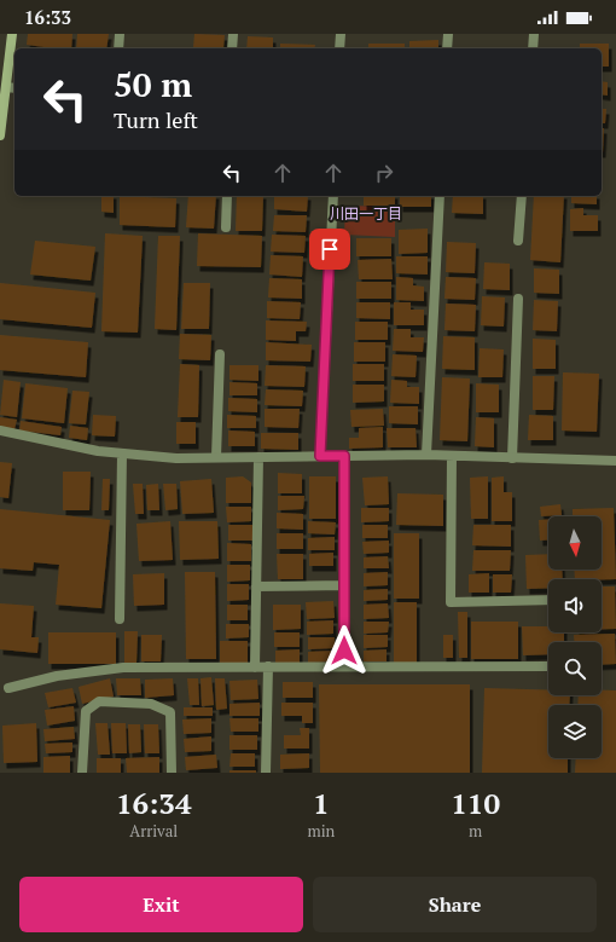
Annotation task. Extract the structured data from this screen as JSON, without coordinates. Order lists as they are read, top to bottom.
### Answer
{
  "districts": ["川田一丁目"],
  "north": "bottom",
  "page": {
    "status": "16:33",
    "turn": ["50 m", "Turn left"],
    "eta": [
      "16:34",
      "Arrival",
      "1",
      "min",
      "110",
      "m"
    ],
    "buttons": ["Exit", "Share"]
  }
}
